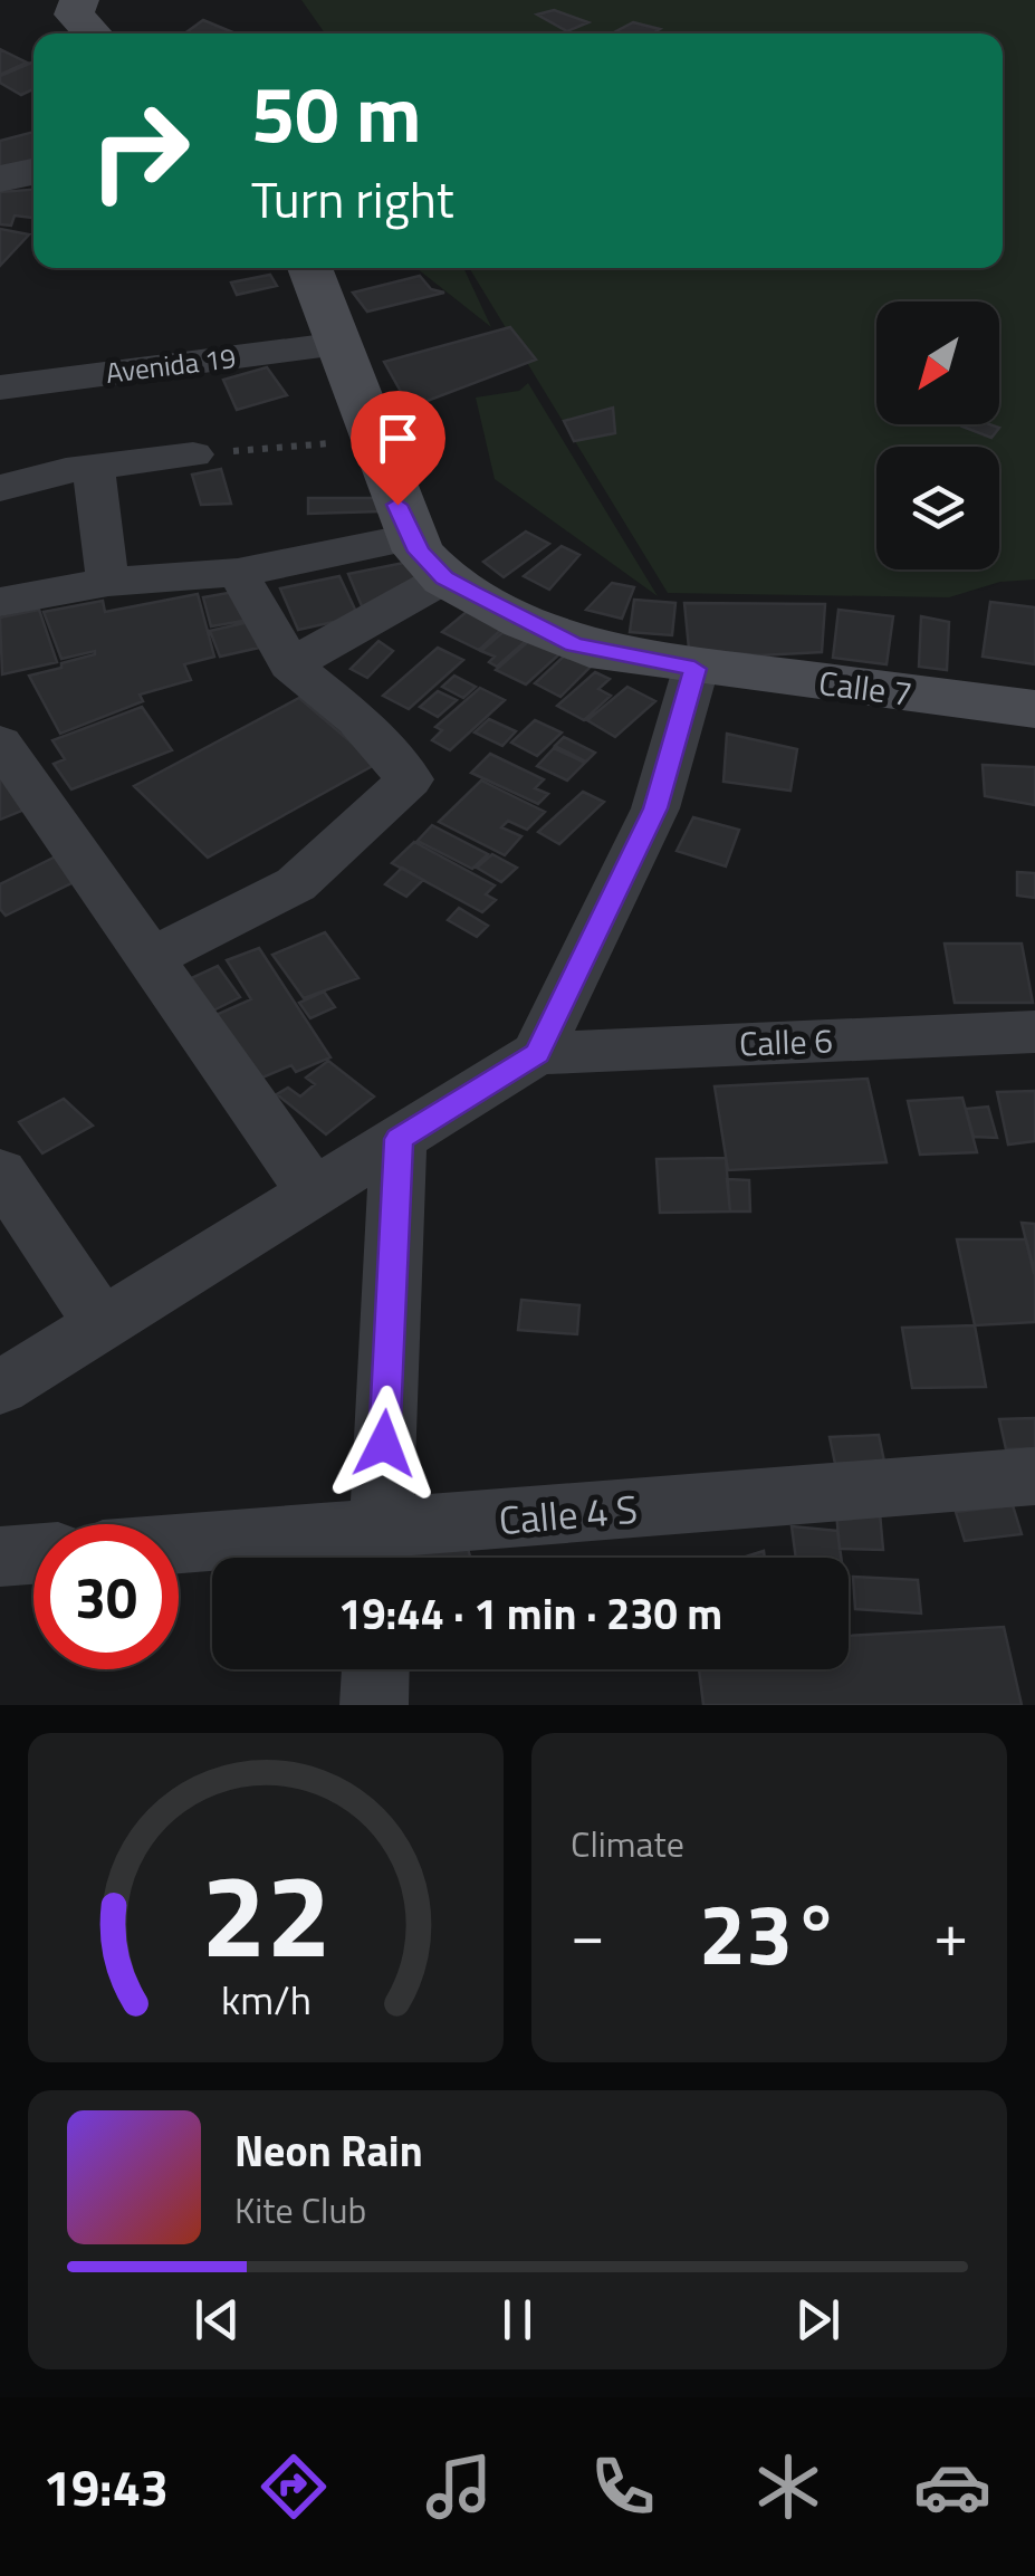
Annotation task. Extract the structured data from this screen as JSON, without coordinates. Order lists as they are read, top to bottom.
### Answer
{
  "streets": {
    "main road": ["Calle 7"],
    "street": ["Avenida 19", "Calle 6", "Calle 4 S"]
  },
  "north": "bottom left",
  "page": {
    "turn": ["50 m", "Turn right"],
    "limit": "30",
    "trip": "19:44 · 1 min · 230 m",
    "tile": "Climate",
    "heat": ["−", "23°", "+"],
    "song": ["Neon Rain", "Kite Club"],
    "tabs": "19:43",
    "gauge": ["22", "km/h"]
  }
}
